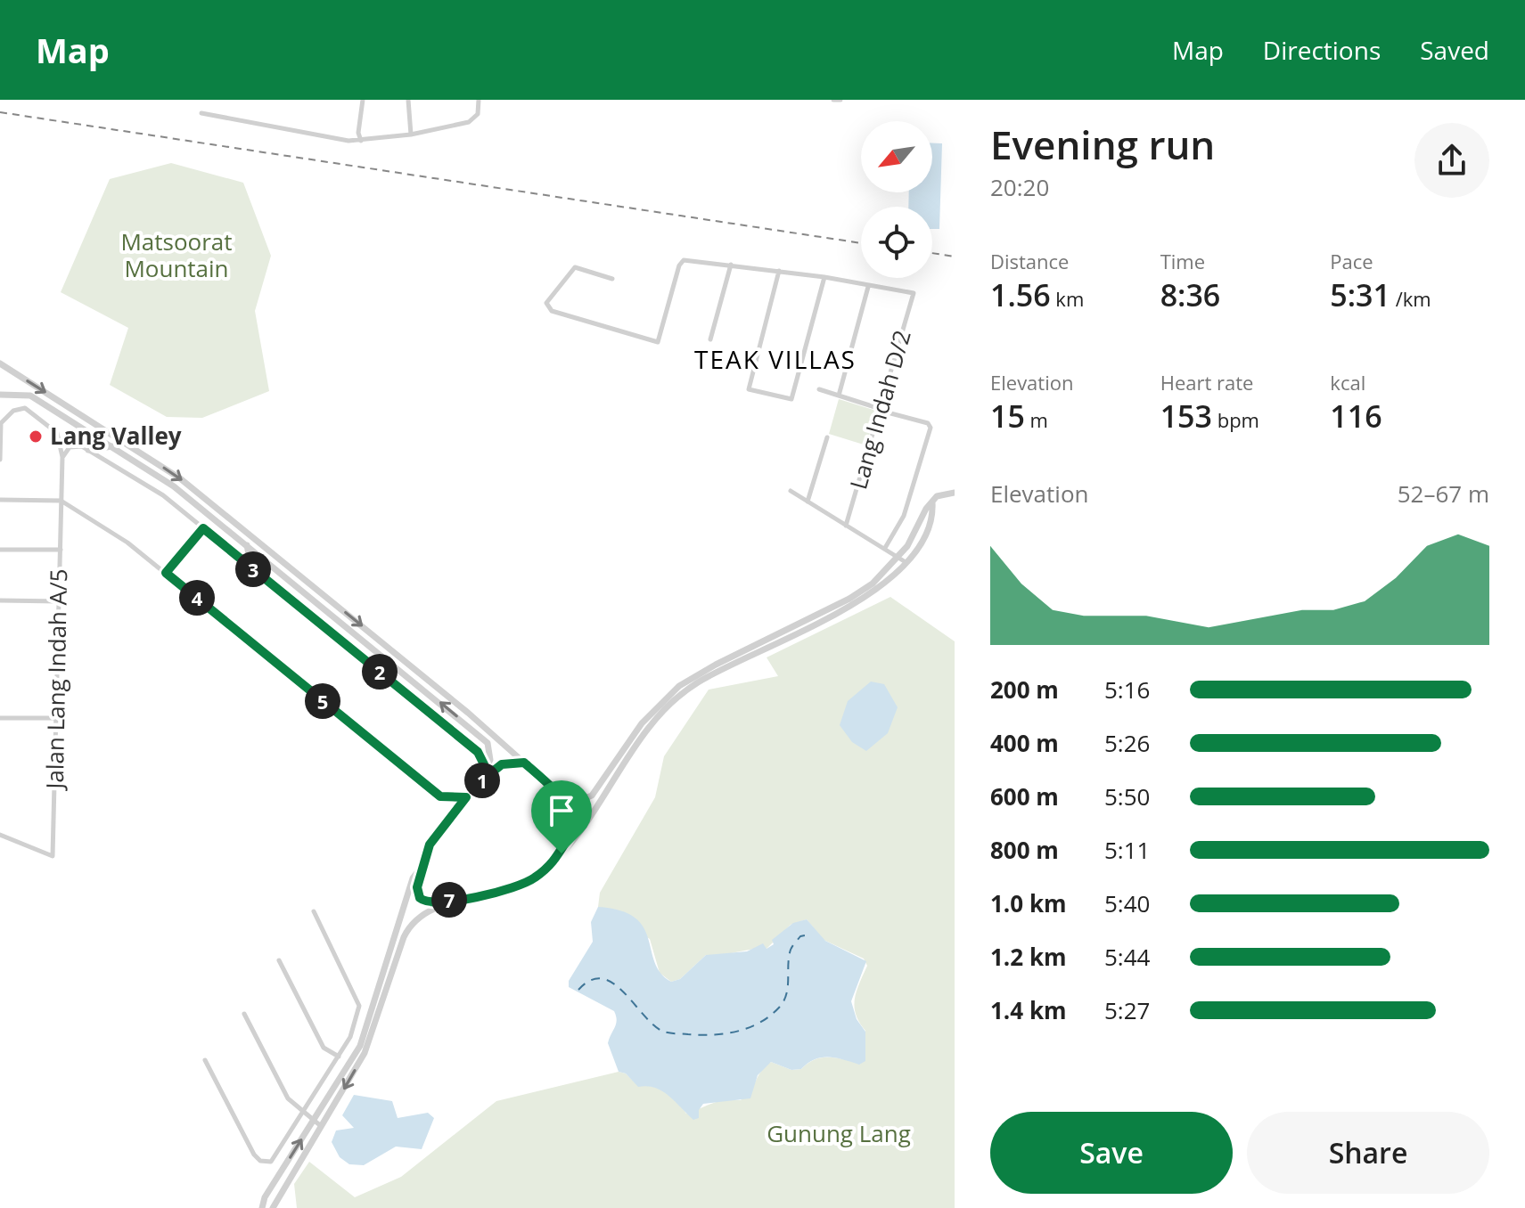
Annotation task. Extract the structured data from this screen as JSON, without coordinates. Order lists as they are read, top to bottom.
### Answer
{
  "streets": {
    "street": ["Lang Indah D/2", "Jalan Lang Indah A/5"]
  },
  "districts": ["TEAK VILLAS"],
  "parks": ["Matsoorat Mountain", "Gunung Lang"],
  "places": ["Lang Valley"],
  "north": "bottom left",
  "page": {
    "header": "Map",
    "nav": ["Map", "Directions", "Saved"],
    "heading": ["Evening run", "20:20"],
    "stats": [
      ["Distance", "1.56 km"],
      ["Time", "8:36"],
      ["Pace", "5:31 /km"],
      ["Elevation", "15 m"],
      ["Heart rate", "153 bpm"],
      ["kcal", "116"]
    ],
    "chart": ["Elevation", "52–67 m"],
    "pins": [
      "3",
      "4",
      "2",
      "5",
      "1",
      "7"
    ],
    "list": [
      {
        "name": "200 m",
        "note": "5:16"
      },
      {
        "name": "400 m",
        "note": "5:26"
      },
      {
        "name": "600 m",
        "note": "5:50"
      },
      {
        "name": "800 m",
        "note": "5:11"
      },
      {
        "name": "1.0 km",
        "note": "5:40"
      },
      {
        "name": "1.2 km",
        "note": "5:44"
      },
      {
        "name": "1.4 km",
        "note": "5:27"
      }
    ],
    "buttons": ["Save", "Share"]
  }
}
